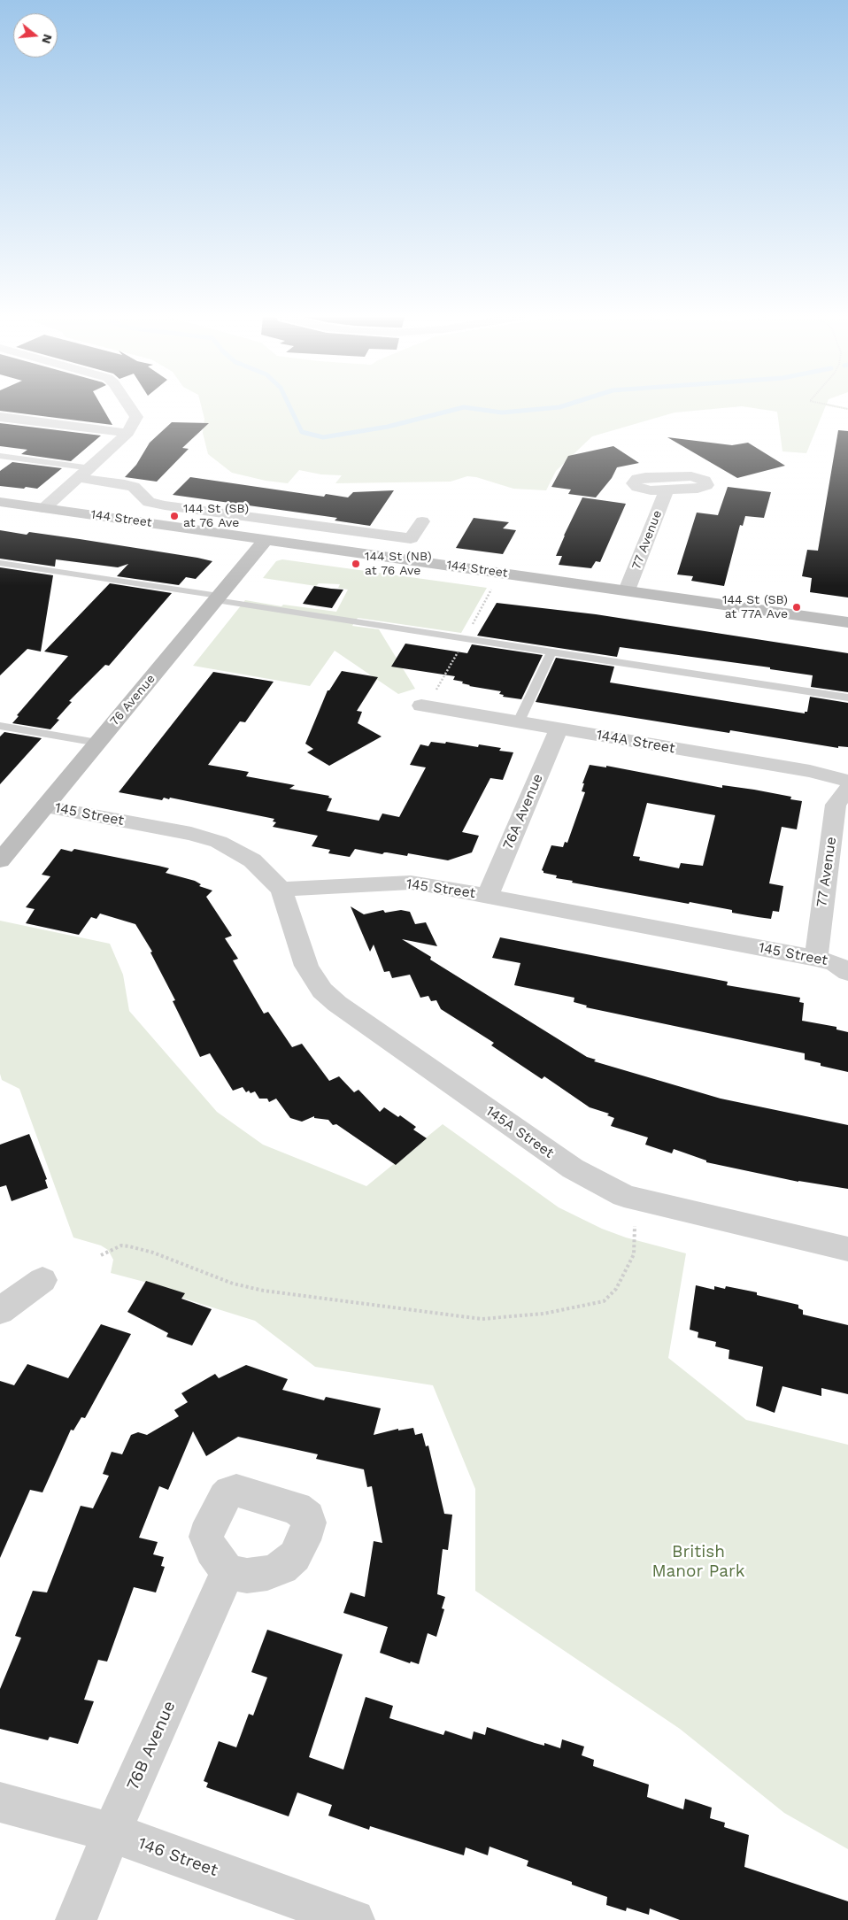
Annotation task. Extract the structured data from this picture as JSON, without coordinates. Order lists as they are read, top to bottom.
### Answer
{
  "streets": {
    "main road": ["144 Street", "76 Avenue"],
    "street": [
      "77 Avenue",
      "144A Street",
      "76A Avenue",
      "145 Street",
      "145A Street",
      "76B Avenue",
      "146 Street"
    ]
  },
  "crossings": [
    ["144 Street", "77 Avenue"],
    ["144 Street", "76 Avenue"],
    ["77 Avenue", "145 Street"],
    ["76 Avenue", "145 Street"],
    ["144A Street", "76A Avenue"],
    ["76A Avenue", "145 Street"],
    ["145 Street", "145A Street"],
    ["76B Avenue", "146 Street"]
  ],
  "parks": ["British Manor Park"],
  "places": ["144 St (SB) at 76 Ave", "144 St (NB) at 76 Ave", "144 St (SB) at 77A Ave"],
  "north": "right"
}
